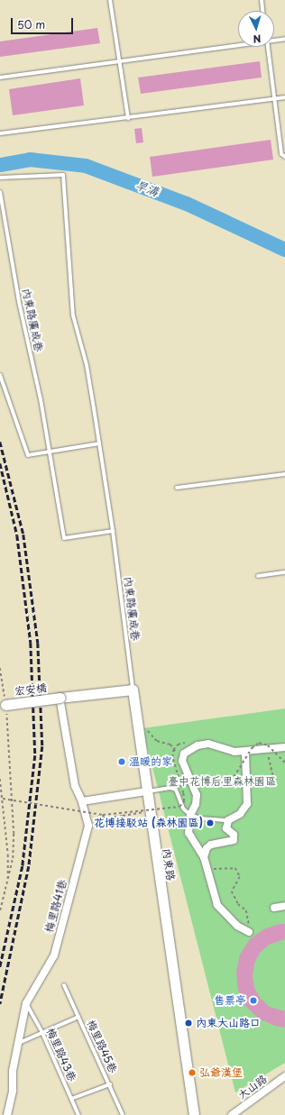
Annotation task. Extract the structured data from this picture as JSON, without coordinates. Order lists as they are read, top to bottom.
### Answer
{
  "streets": {
    "street": [
      "宏安橋",
      "內東路",
      "梅里路41巷",
      "大山路"
    ],
    "lane": ["內東路廣成巷", "梅里路45巷", "梅里路43巷"]
  },
  "crossings": [
    ["內東路廣成巷", "內東路"],
    ["宏安橋", "梅里路41巷"],
    ["梅里路41巷", "梅里路43巷"]
  ],
  "water": ["旱溝"],
  "parks": ["臺中花博后里森林園區"],
  "places": [
    "溫暖的家",
    "花博接駁站 (森林園區)",
    "售票亭",
    "內東大山路口",
    "弘爺漢堡"
  ],
  "scale_bar": "50 m",
  "north": "bottom"
}
